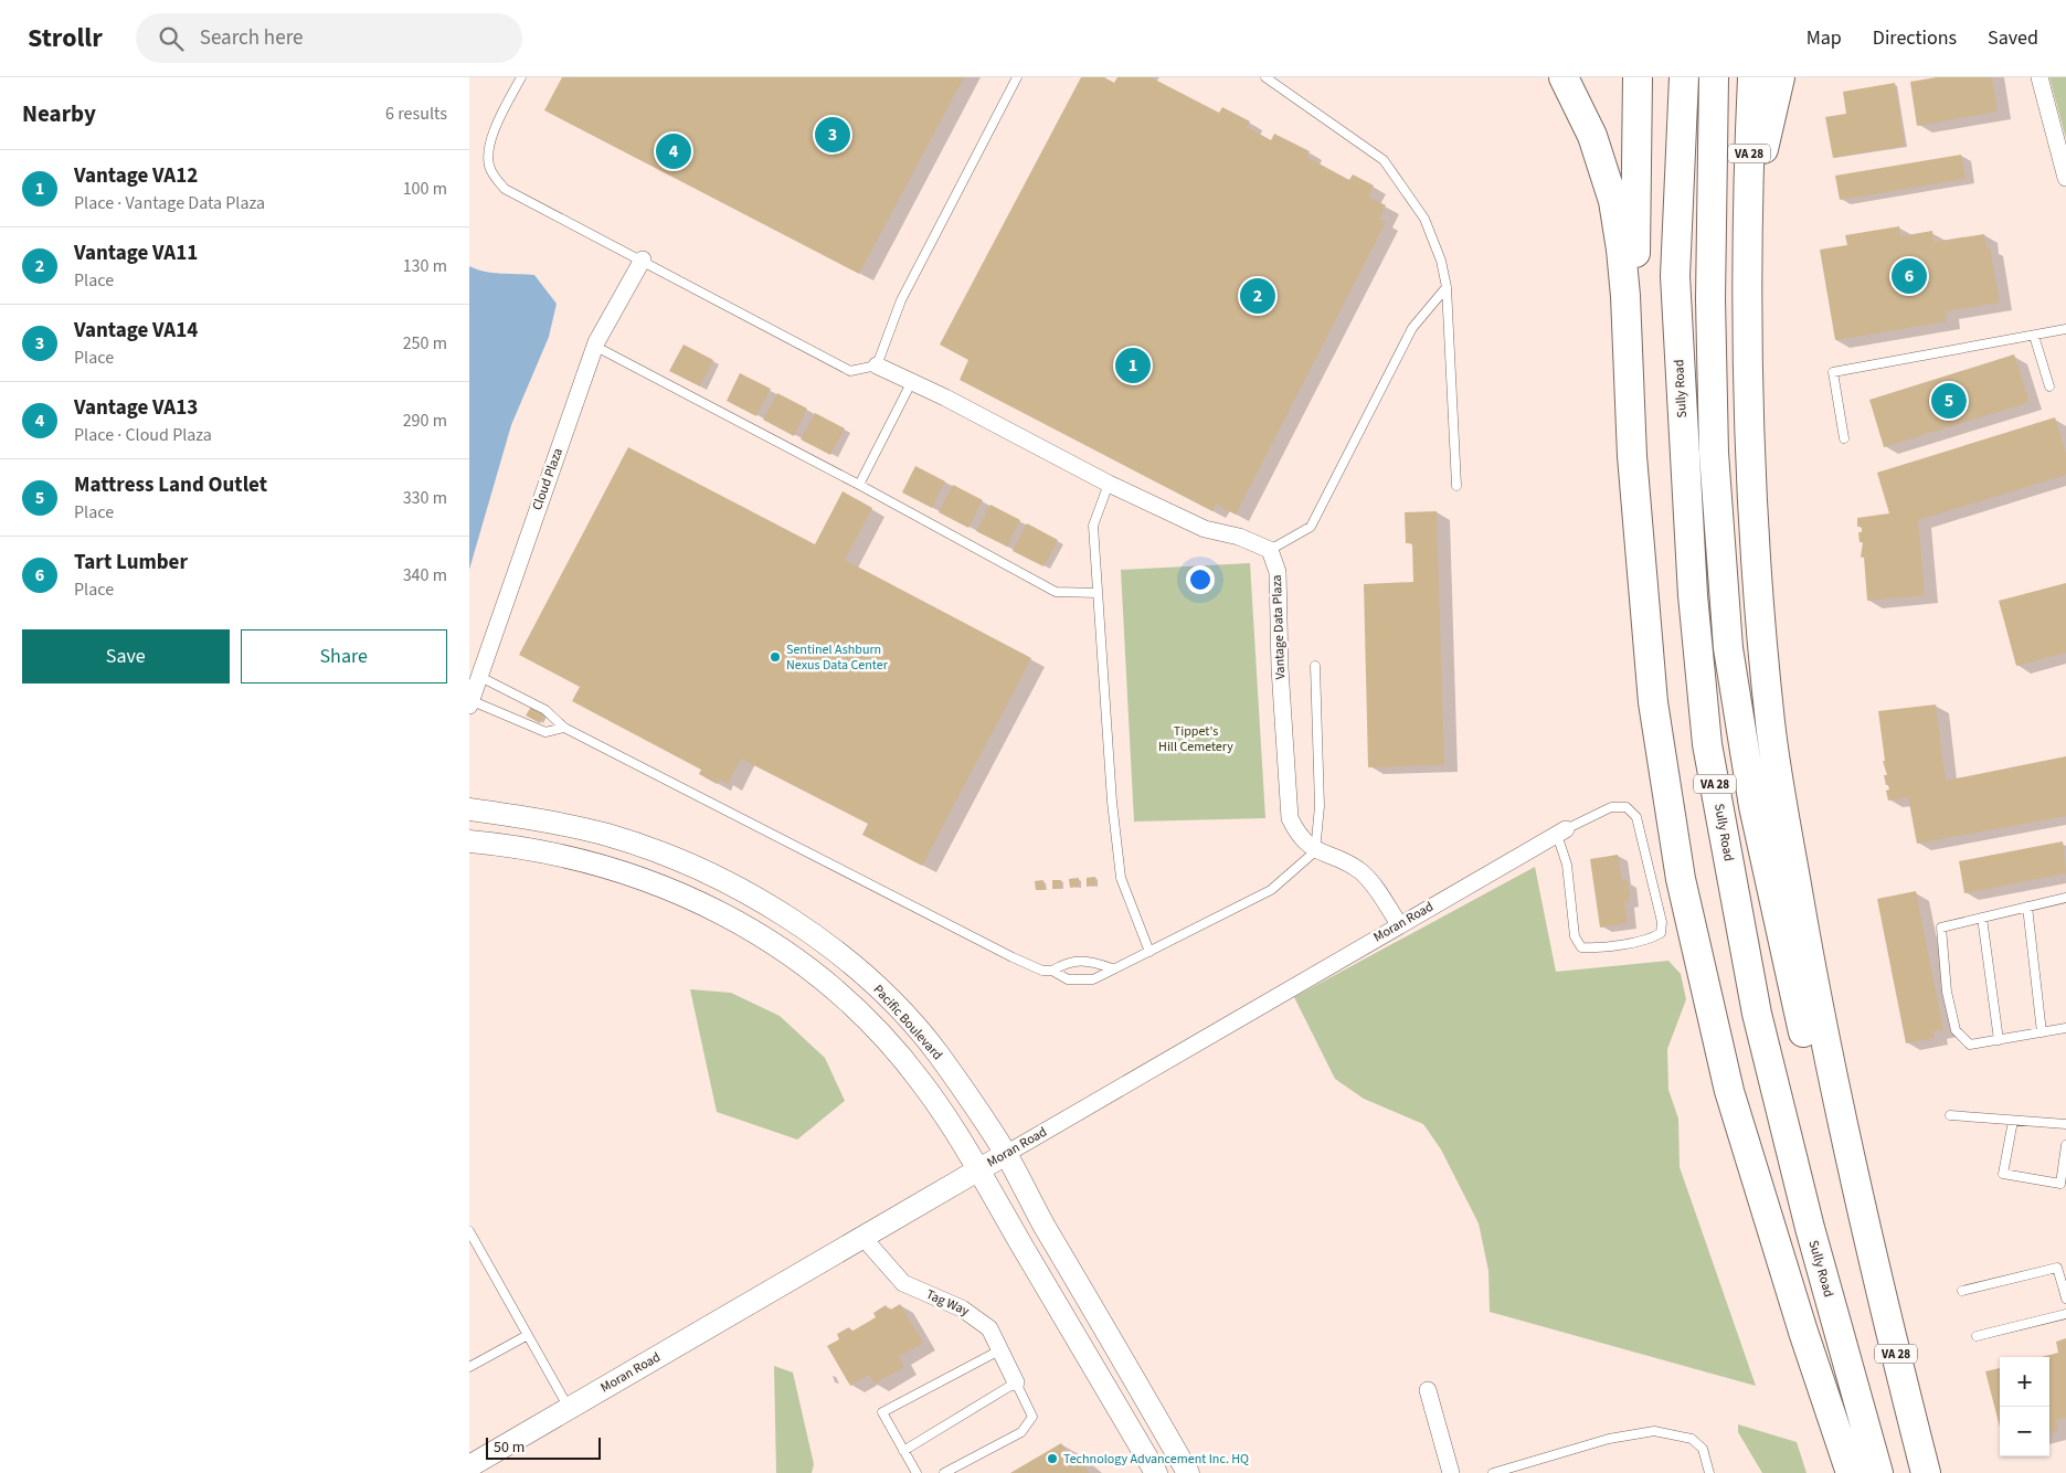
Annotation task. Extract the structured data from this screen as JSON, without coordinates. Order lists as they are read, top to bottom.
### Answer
{
  "streets": {
    "highway": ["VA 28", "Sully Road"],
    "main road": ["Moran Road", "Pacific Boulevard"],
    "street": ["Cloud Plaza", "Vantage Data Plaza", "Tag Way"]
  },
  "crossings": [
    ["Vantage Data Plaza", "Moran Road"],
    ["Moran Road", "Pacific Boulevard"],
    ["Moran Road", "Tag Way"]
  ],
  "parks": ["Tippet's Hill Cemetery"],
  "places": ["Sentinel Ashburn Nexus Data Center", "Technology Advancement Inc. HQ"],
  "scale_bar": "50 m",
  "page": {
    "header": "Strollr",
    "search": "Search here",
    "nav": ["Map", "Directions", "Saved"],
    "heading": ["Nearby", "6 results"],
    "pins": [
      "3",
      "4",
      "6",
      "2",
      "1",
      "5"
    ],
    "list": [
      {
        "mark": "1",
        "name": "Vantage VA12",
        "note": "Place · Vantage Data Plaza",
        "value": "100 m"
      },
      {
        "mark": "2",
        "name": "Vantage VA11",
        "note": "Place",
        "value": "130 m"
      },
      {
        "mark": "3",
        "name": "Vantage VA14",
        "note": "Place",
        "value": "250 m"
      },
      {
        "mark": "4",
        "name": "Vantage VA13",
        "note": "Place · Cloud Plaza",
        "value": "290 m"
      },
      {
        "mark": "5",
        "name": "Mattress Land Outlet",
        "note": "Place",
        "value": "330 m"
      },
      {
        "mark": "6",
        "name": "Tart Lumber",
        "note": "Place",
        "value": "340 m"
      }
    ],
    "buttons": ["Save", "Share"],
    "map_buttons": ["+", "−"],
    "scale": "50 m"
  }
}
